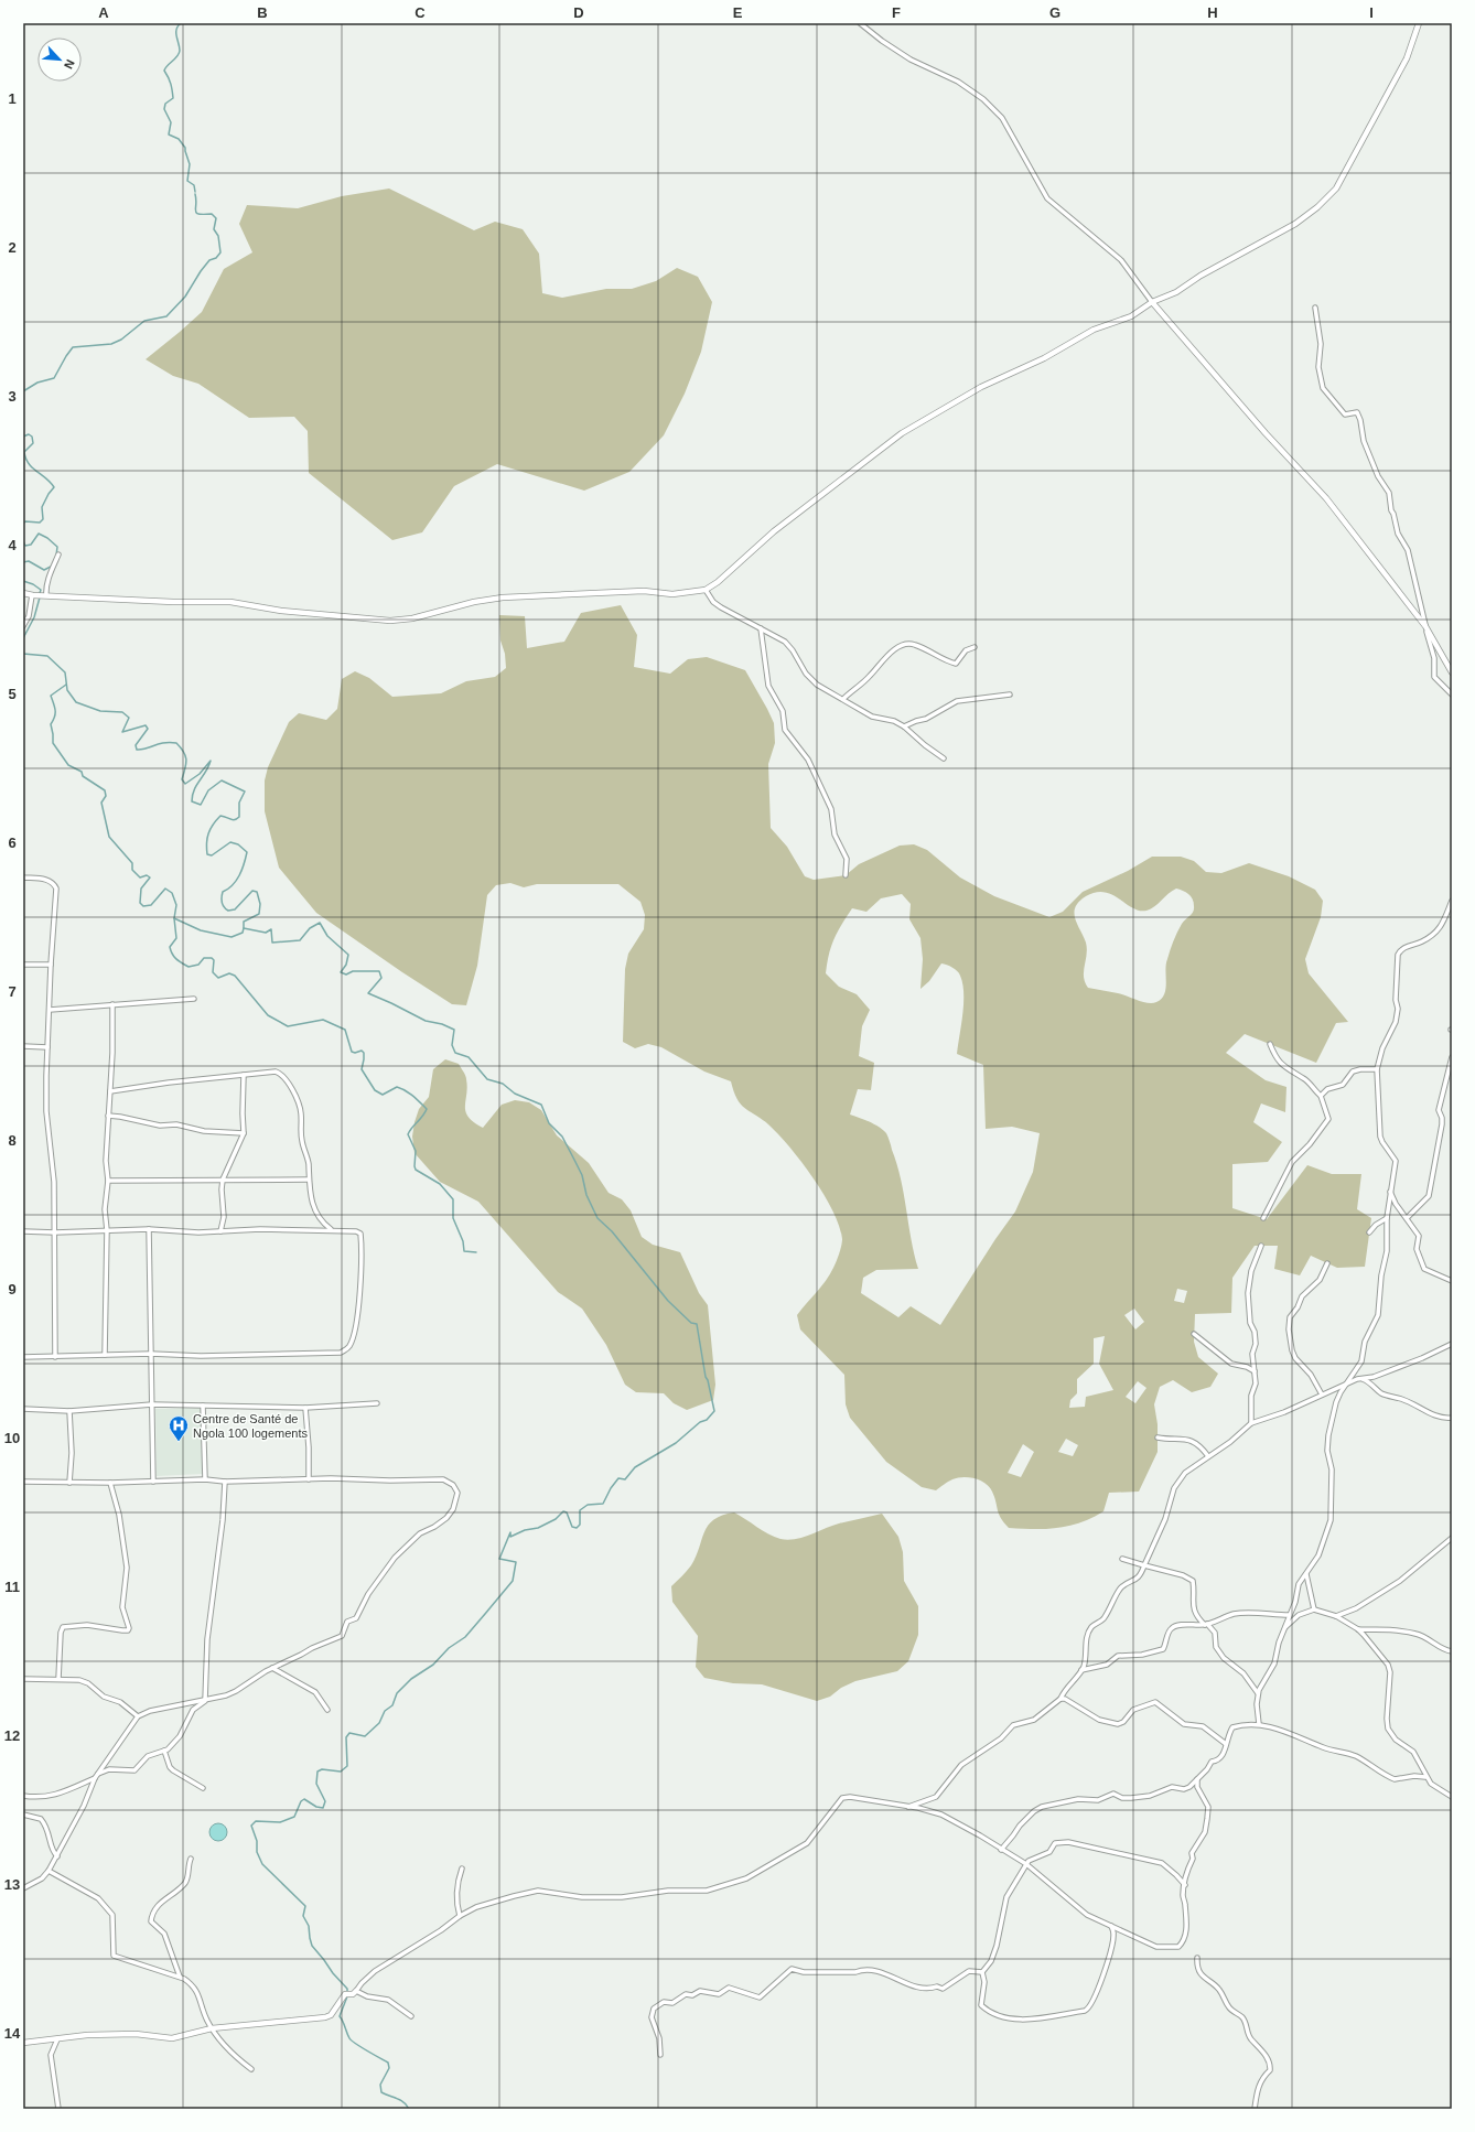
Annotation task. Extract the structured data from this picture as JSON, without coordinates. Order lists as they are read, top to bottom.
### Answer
{
  "places": {
    "hospital": ["Centre de Santé de Ngola 100 logements"]
  },
  "north": "bottom right",
  "grid": {
    "columns": [
      "A",
      "B",
      "C",
      "D",
      "E",
      "F",
      "G",
      "H",
      "I"
    ],
    "rows": [
      "1",
      "2",
      "3",
      "4",
      "5",
      "6",
      "7",
      "8",
      "9",
      "10",
      "11",
      "12",
      "13",
      "14"
    ]
  }
}
